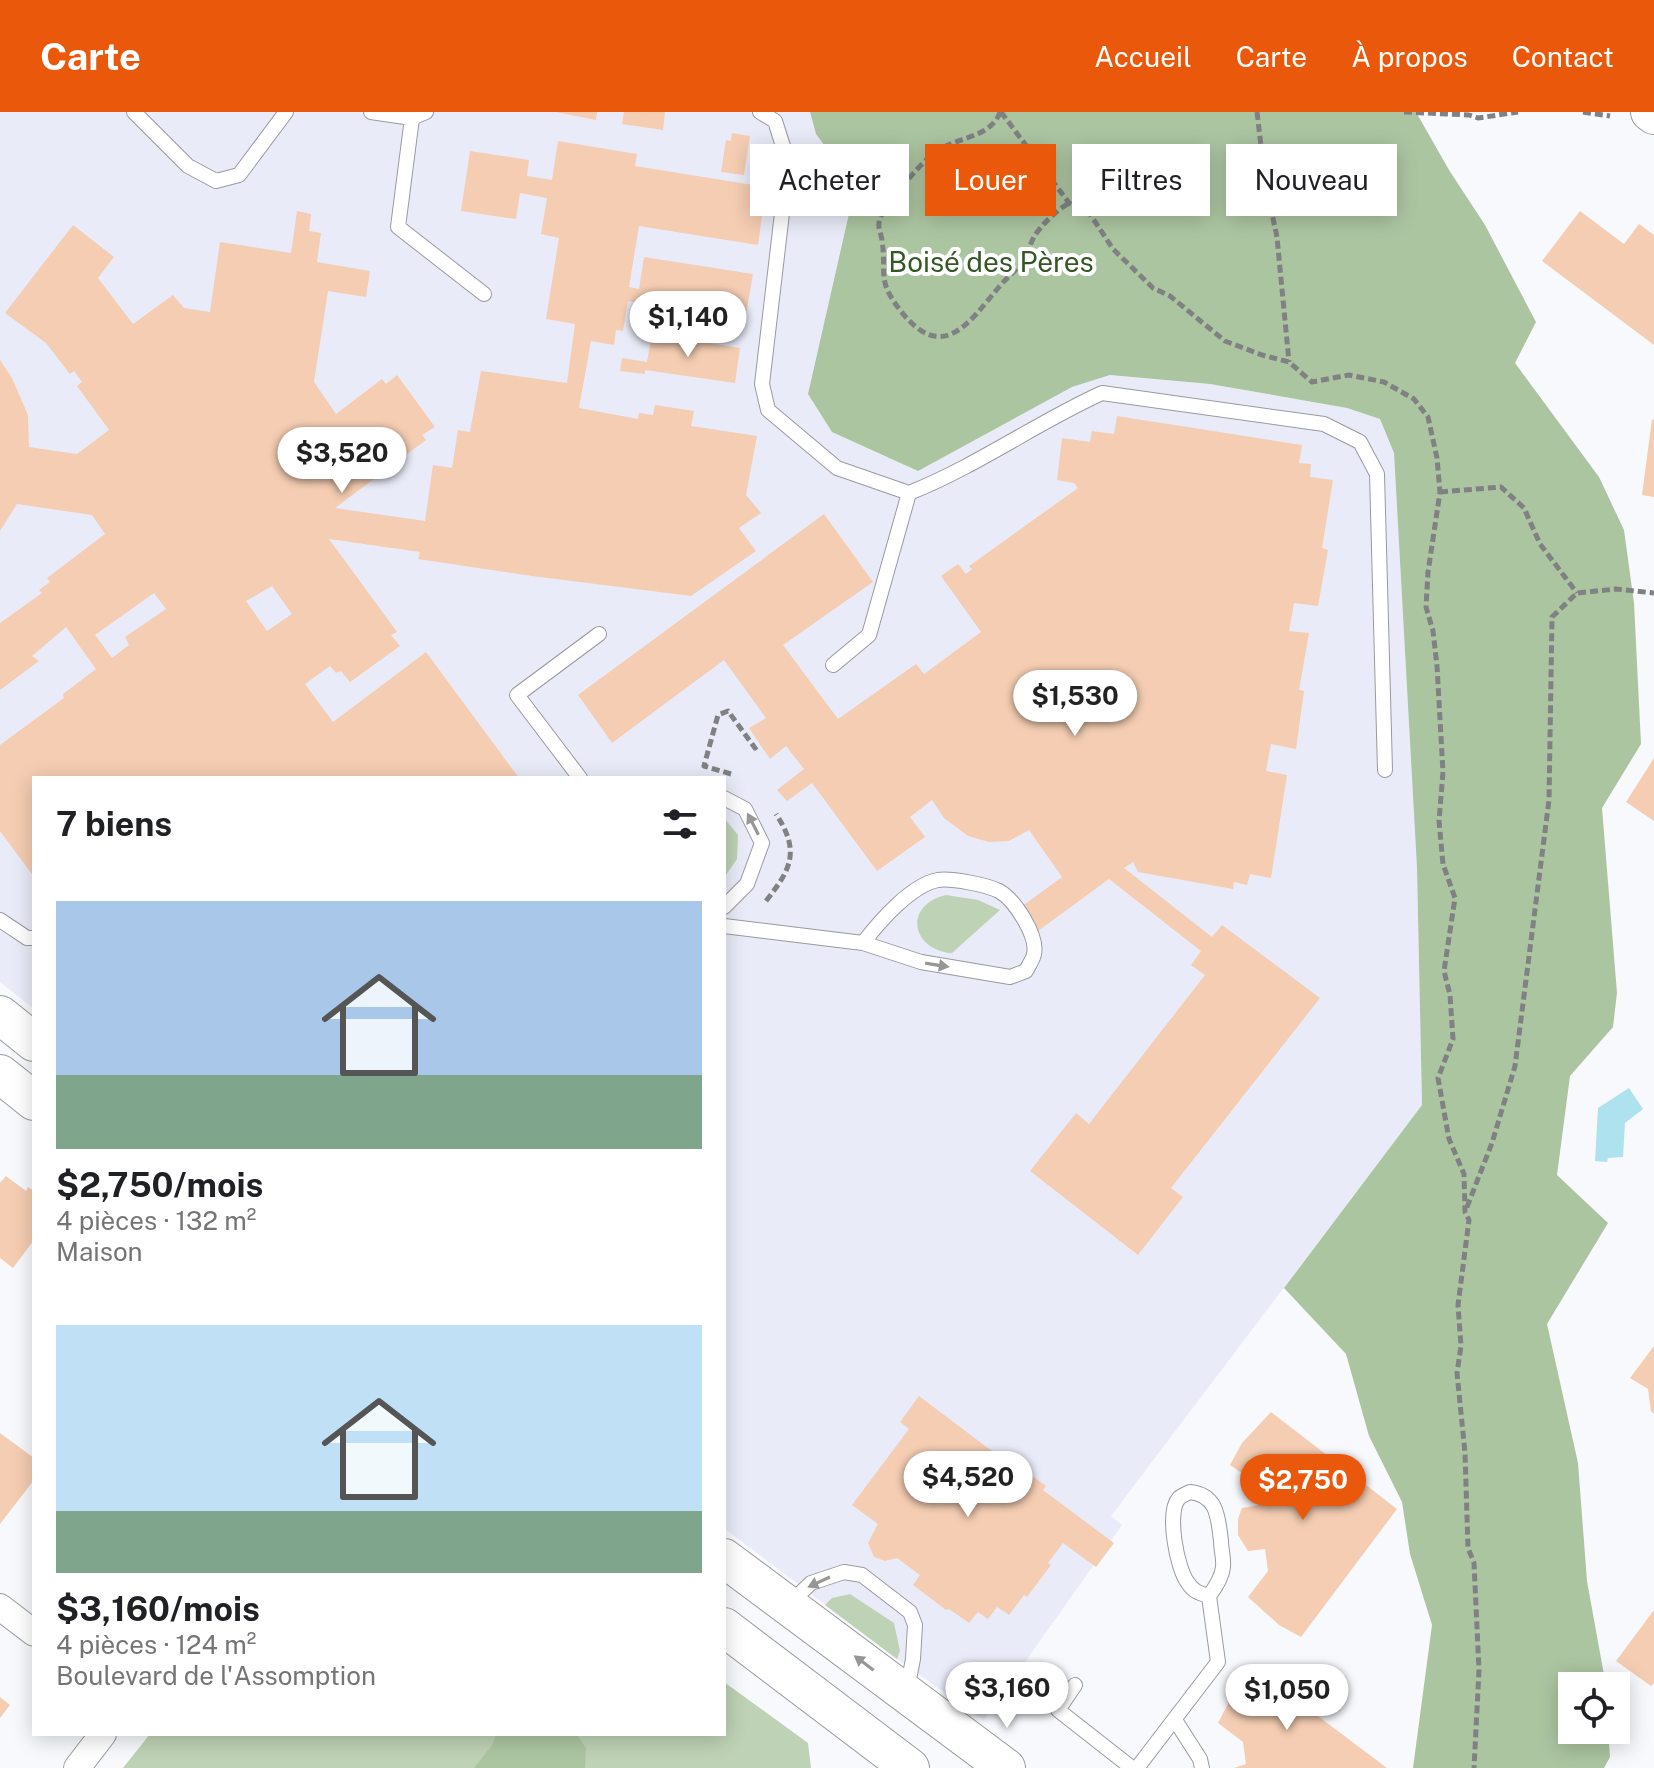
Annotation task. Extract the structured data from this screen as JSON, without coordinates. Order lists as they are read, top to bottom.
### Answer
{
  "parks": ["Boisé des Pères"],
  "page": {
    "header": "Carte",
    "nav": [
      "Accueil",
      "Carte",
      "À propos",
      "Contact"
    ],
    "chip": [
      "Acheter",
      "Louer",
      "Filtres",
      "Nouveau"
    ],
    "price": [
      "$1,140",
      "$3,520",
      "$1,530",
      "$4,520",
      "$2,750",
      "$3,160",
      "$1,050"
    ],
    "heading": "7 biens",
    "list": [
      {
        "name": "$2,750/mois",
        "note": "4 pièces · 132 m² · Maison"
      },
      {
        "name": "$3,160/mois",
        "note": "4 pièces · 124 m² · Boulevard de l'Assomption"
      }
    ]
  }
}
